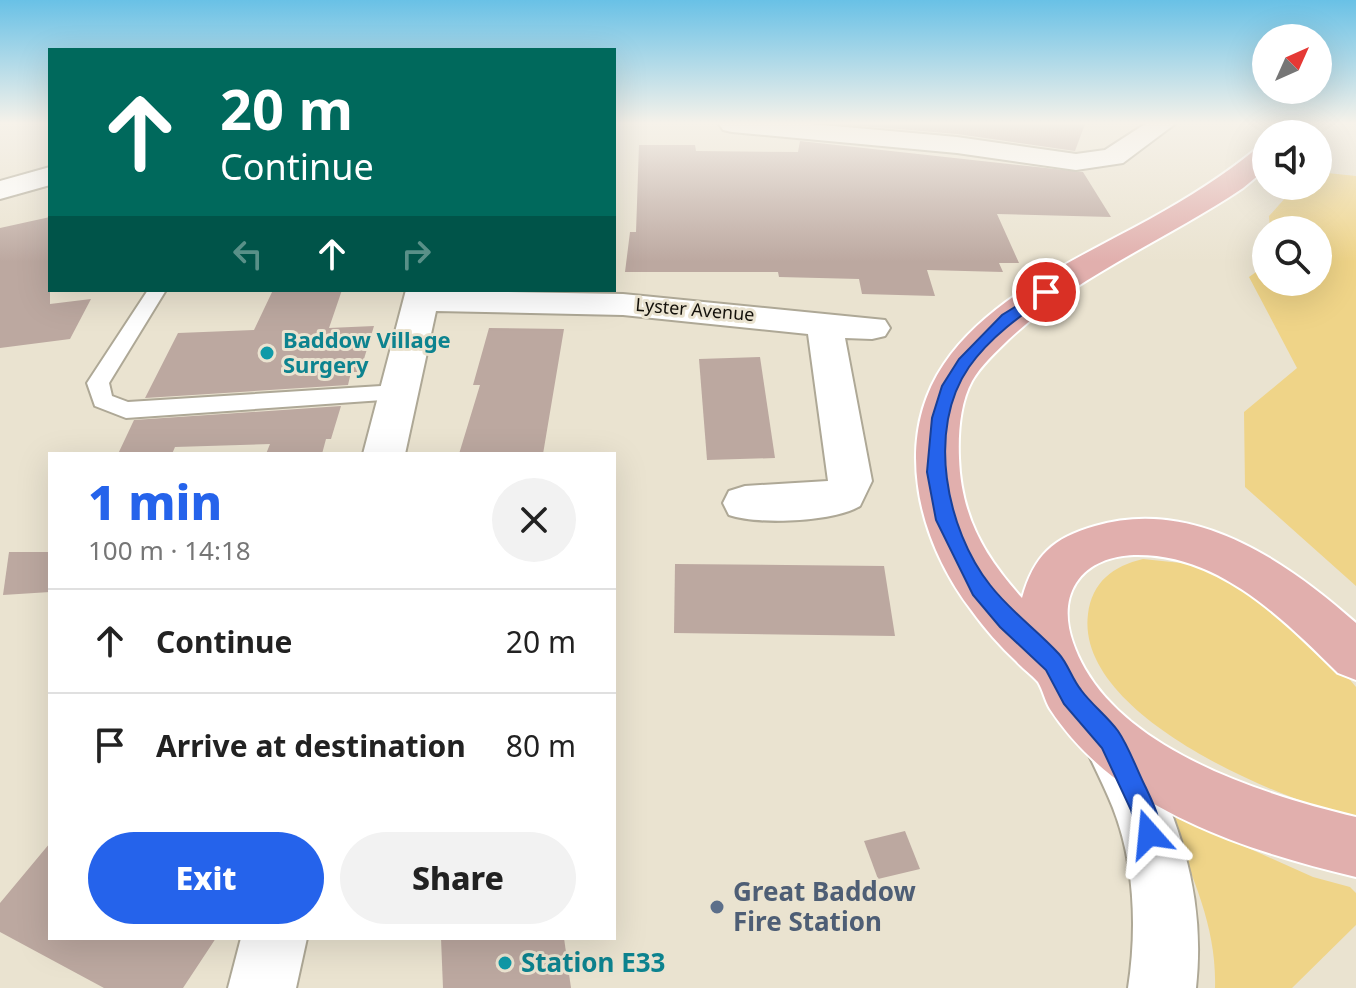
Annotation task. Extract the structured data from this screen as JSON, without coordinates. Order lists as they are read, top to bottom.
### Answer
{
  "streets": {
    "street": ["Lyster Avenue"]
  },
  "places": ["Baddow Village Surgery", "Great Baddow Fire Station", "Station E33"],
  "north": "top right",
  "page": {
    "turn": ["20 m", "Continue"],
    "heading": ["1 min", "100 m · 14:18"],
    "list": [
      {
        "name": "Continue",
        "value": "20 m"
      },
      {
        "name": "Arrive at destination",
        "value": "80 m"
      }
    ],
    "buttons": ["Exit", "Share"]
  }
}
